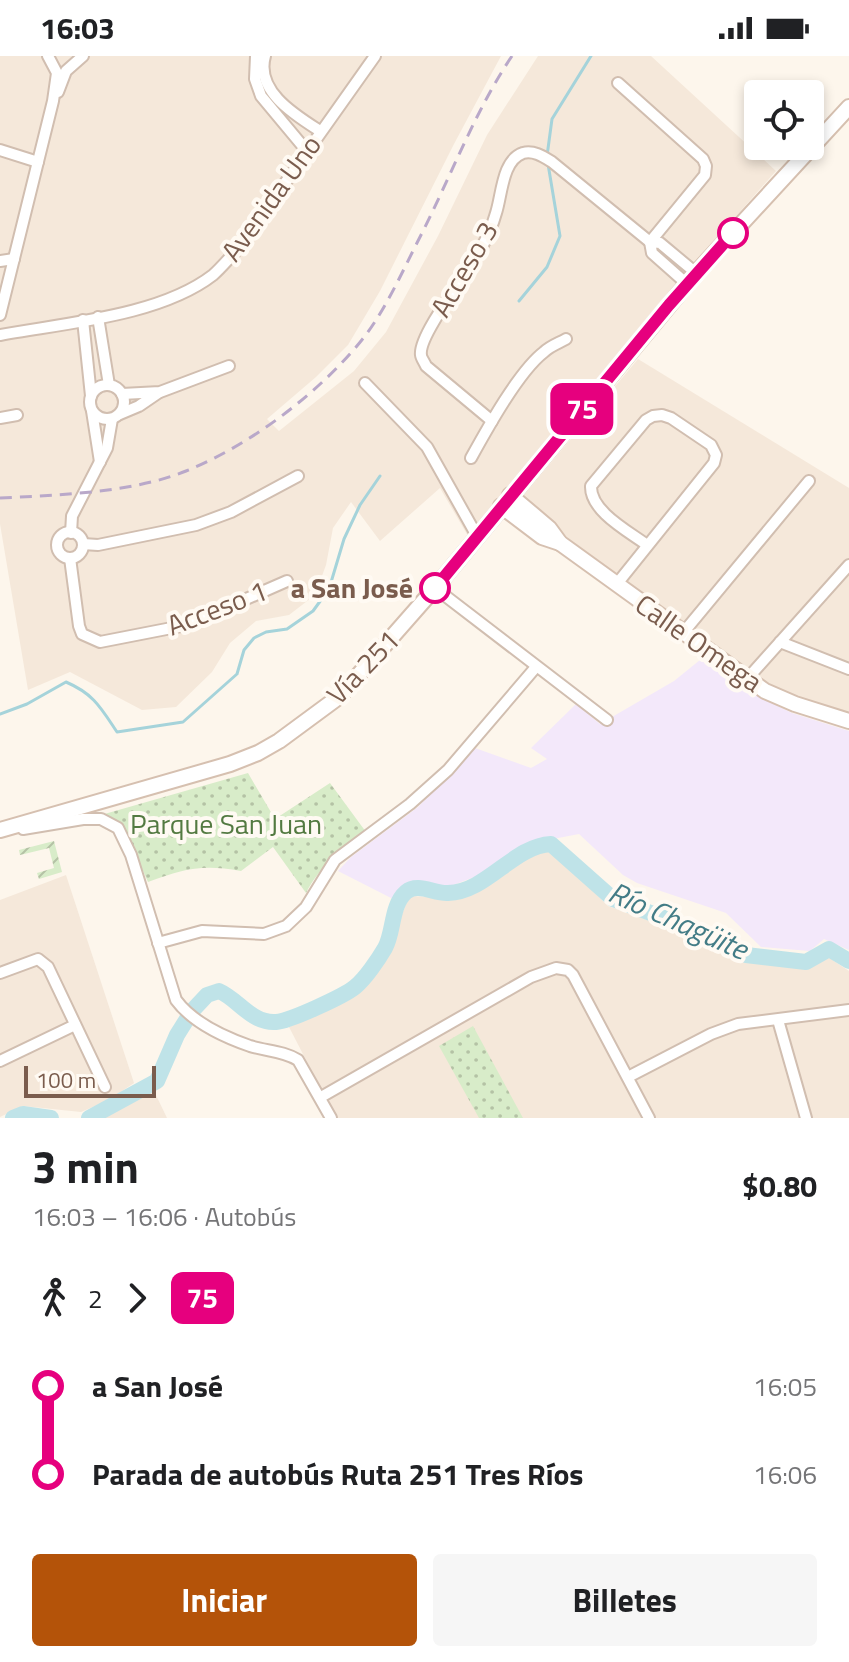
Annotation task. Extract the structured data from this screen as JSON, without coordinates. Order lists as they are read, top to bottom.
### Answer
{
  "streets": {
    "main road": ["Calle Omega", "Vía 251"],
    "street": ["Avenida Uno", "Acceso 3", "Acceso 1"]
  },
  "crossings": [
    ["Calle Omega", "Vía 251"]
  ],
  "water": ["Río Chagüite"],
  "parks": ["Parque San Juan"],
  "places": ["a San José"],
  "lines": ["bus line 75"],
  "scale_bar": "100 m",
  "page": {
    "status": "16:03",
    "on_map": "75",
    "scale": "100 m",
    "heading": ["3 min", "16:03 – 16:06 · Autobús", "$0.80"],
    "legs": ["2", "75"],
    "list": [
      {
        "name": "a San José",
        "value": "16:05"
      },
      {
        "name": "Parada de autobús Ruta 251 Tres Ríos",
        "value": "16:06"
      }
    ],
    "buttons": ["Iniciar", "Billetes"]
  }
}
